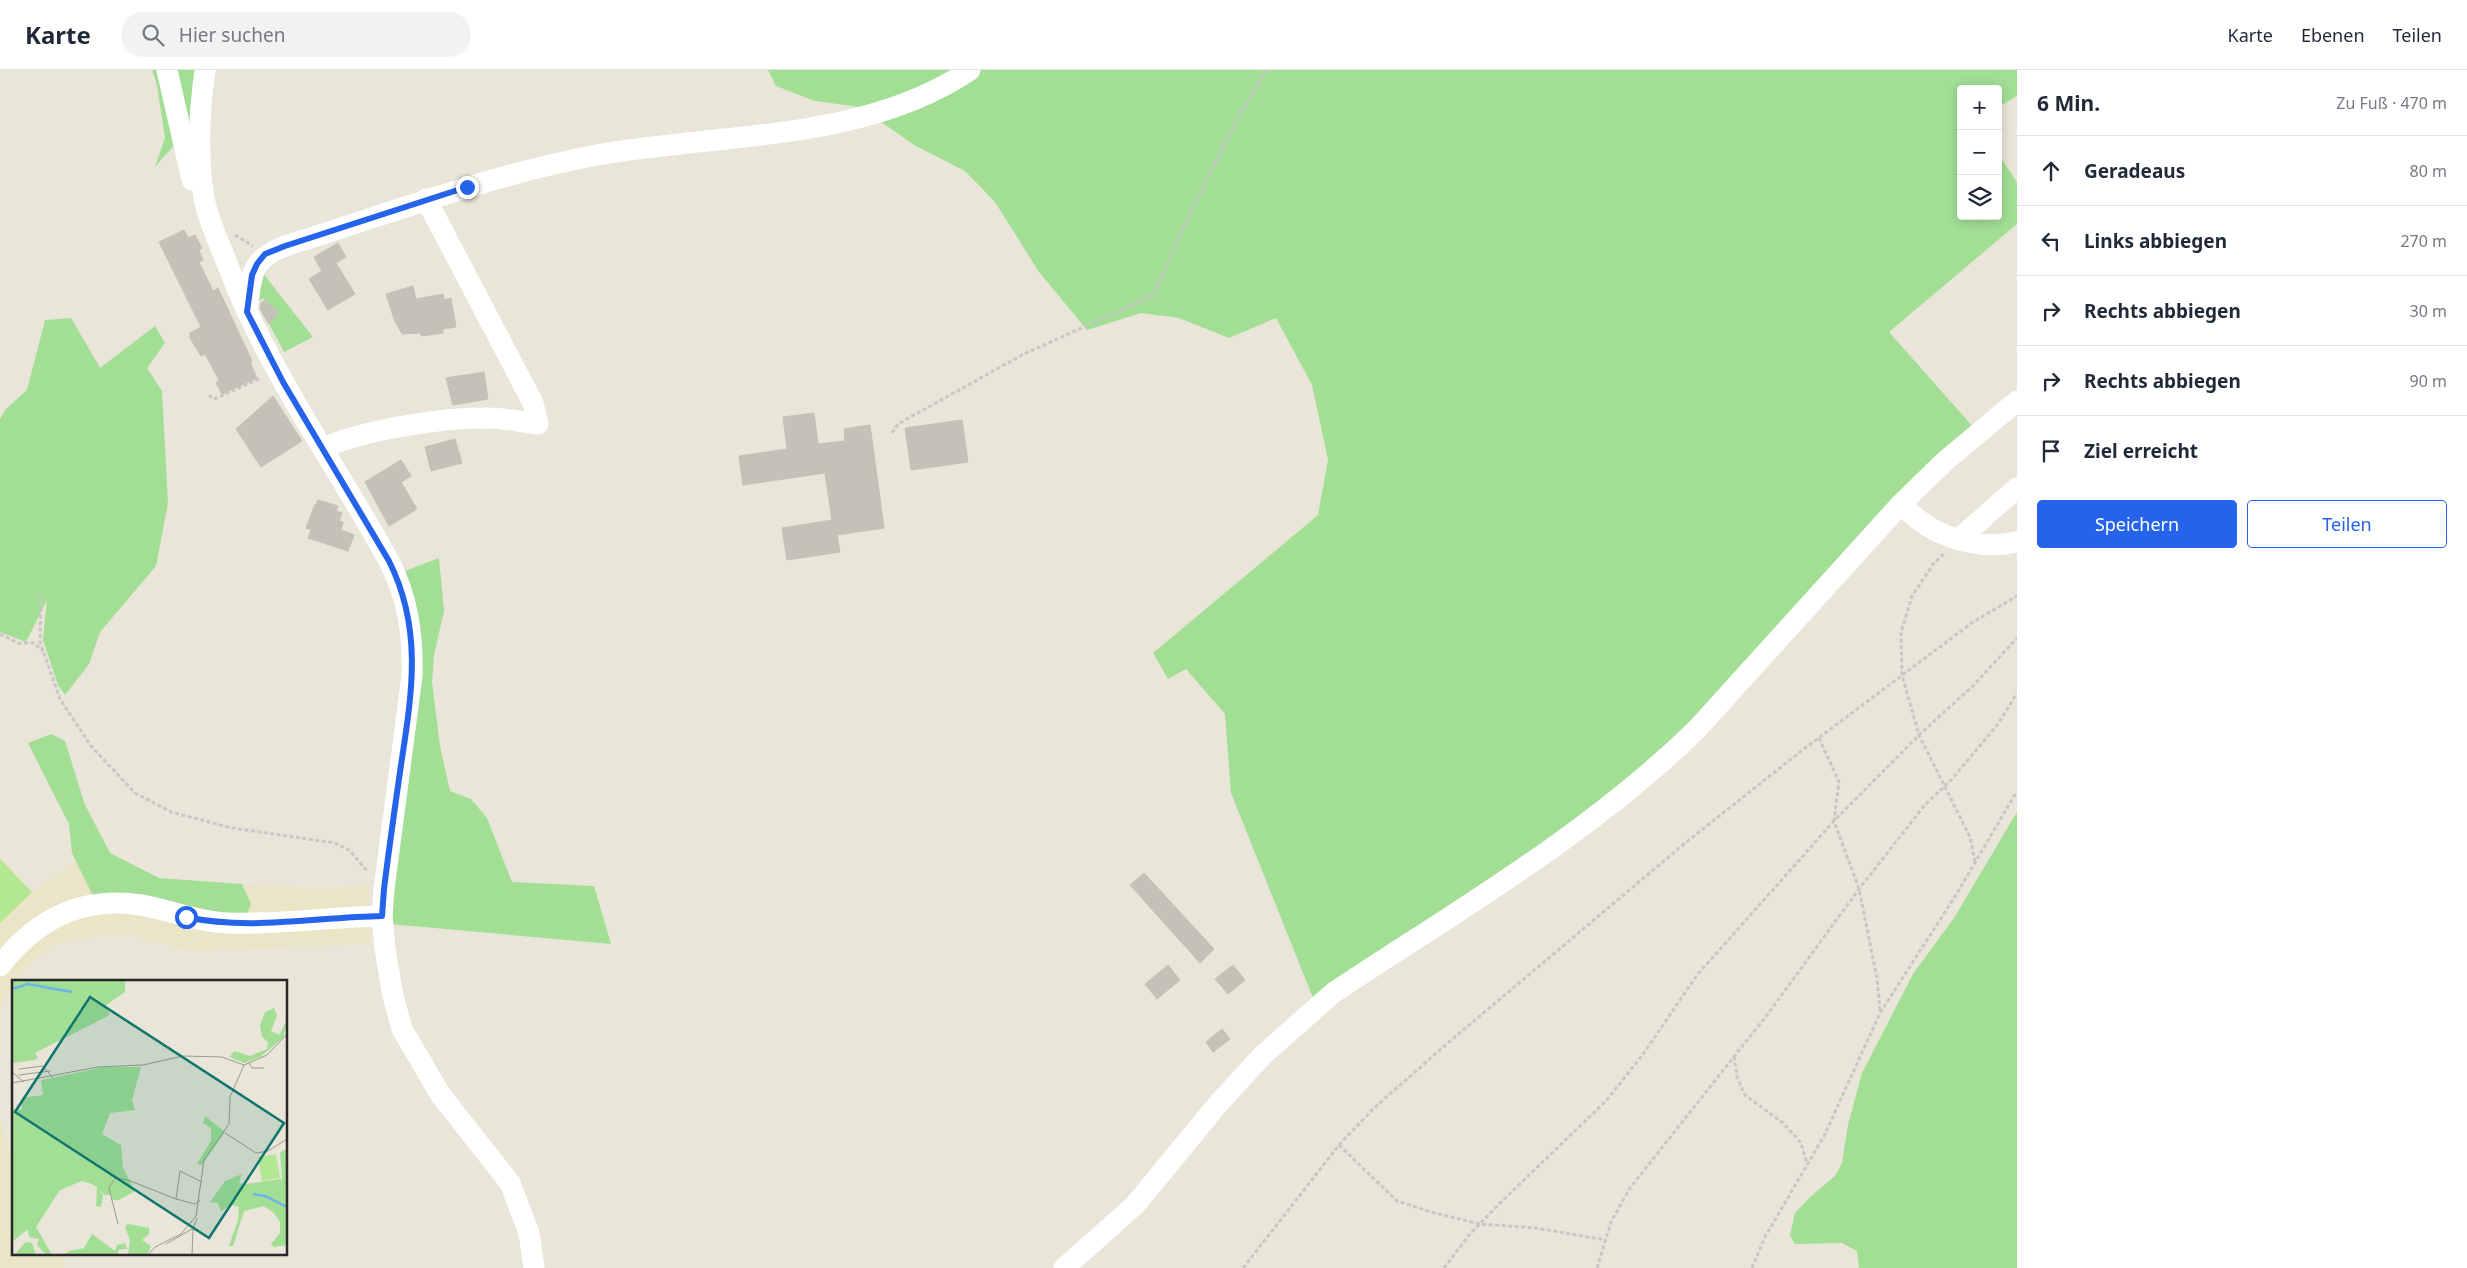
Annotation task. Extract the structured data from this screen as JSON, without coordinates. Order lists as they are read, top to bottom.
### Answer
{
  "page": {
    "header": "Karte",
    "search": "Hier suchen",
    "nav": ["Karte", "Ebenen", "Teilen"],
    "heading": ["6 Min.", "Zu Fuß · 470 m"],
    "map_buttons": ["+", "−"],
    "list": [
      ["Geradeaus", "80 m"],
      ["Links abbiegen", "270 m"],
      ["Rechts abbiegen", "30 m"],
      ["Rechts abbiegen", "90 m"],
      "Ziel erreicht"
    ],
    "buttons": ["Speichern", "Teilen"]
  }
}
